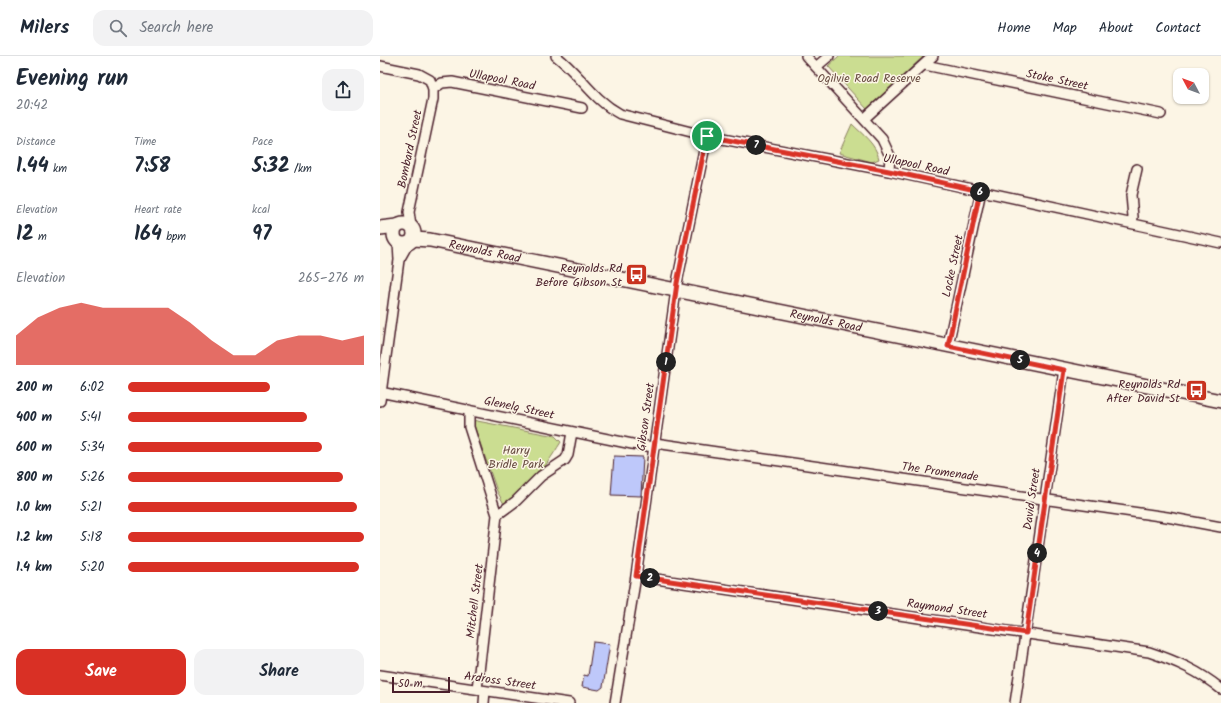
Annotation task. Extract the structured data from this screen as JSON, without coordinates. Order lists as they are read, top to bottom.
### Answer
{
  "streets": {
    "street": [
      "Ullapool Road",
      "Stoke Street",
      "Bombard Street",
      "Reynolds Road",
      "Locke Street",
      "Glenelg Street",
      "Gibson Street",
      "The Promenade",
      "David Street",
      "Mitchell Street",
      "Raymond Street",
      "Ardross Street"
    ]
  },
  "crossings": [
    ["Ullapool Road", "Bombard Street"],
    ["Ullapool Road", "Locke Street"],
    ["Ullapool Road", "Gibson Street"],
    ["Bombard Street", "Reynolds Road"],
    ["Reynolds Road", "Locke Street"],
    ["Reynolds Road", "Gibson Street"],
    ["Reynolds Road", "David Street"],
    ["Glenelg Street", "Gibson Street"],
    ["Glenelg Street", "The Promenade"],
    ["Gibson Street", "The Promenade"],
    ["Gibson Street", "Raymond Street"],
    ["The Promenade", "David Street"],
    ["David Street", "Raymond Street"],
    ["Mitchell Street", "Ardross Street"]
  ],
  "parks": ["Ogilvie Road Reserve", "Harry Bridle Park"],
  "places": {
    "bus stop": ["Reynolds Rd Before Gibson St", "Reynolds Rd After David St"]
  },
  "scale_bar": "50 m",
  "north": "top left",
  "page": {
    "header": "Milers",
    "search": "Search here",
    "nav": [
      "Home",
      "Map",
      "About",
      "Contact"
    ],
    "heading": ["Evening run", "20:42"],
    "stats": [
      ["Distance", "1.44 km"],
      ["Time", "7:58"],
      ["Pace", "5:32 /km"],
      ["Elevation", "12 m"],
      ["Heart rate", "164 bpm"],
      ["kcal", "97"]
    ],
    "pins": [
      "7",
      "6",
      "5",
      "1",
      "4",
      "2",
      "3"
    ],
    "chart": ["Elevation", "265–276 m"],
    "list": [
      {
        "name": "200 m",
        "note": "6:02"
      },
      {
        "name": "400 m",
        "note": "5:41"
      },
      {
        "name": "600 m",
        "note": "5:34"
      },
      {
        "name": "800 m",
        "note": "5:26"
      },
      {
        "name": "1.0 km",
        "note": "5:21"
      },
      {
        "name": "1.2 km",
        "note": "5:18"
      },
      {
        "name": "1.4 km",
        "note": "5:20"
      }
    ],
    "buttons": ["Save", "Share"],
    "scale": "50 m"
  }
}
